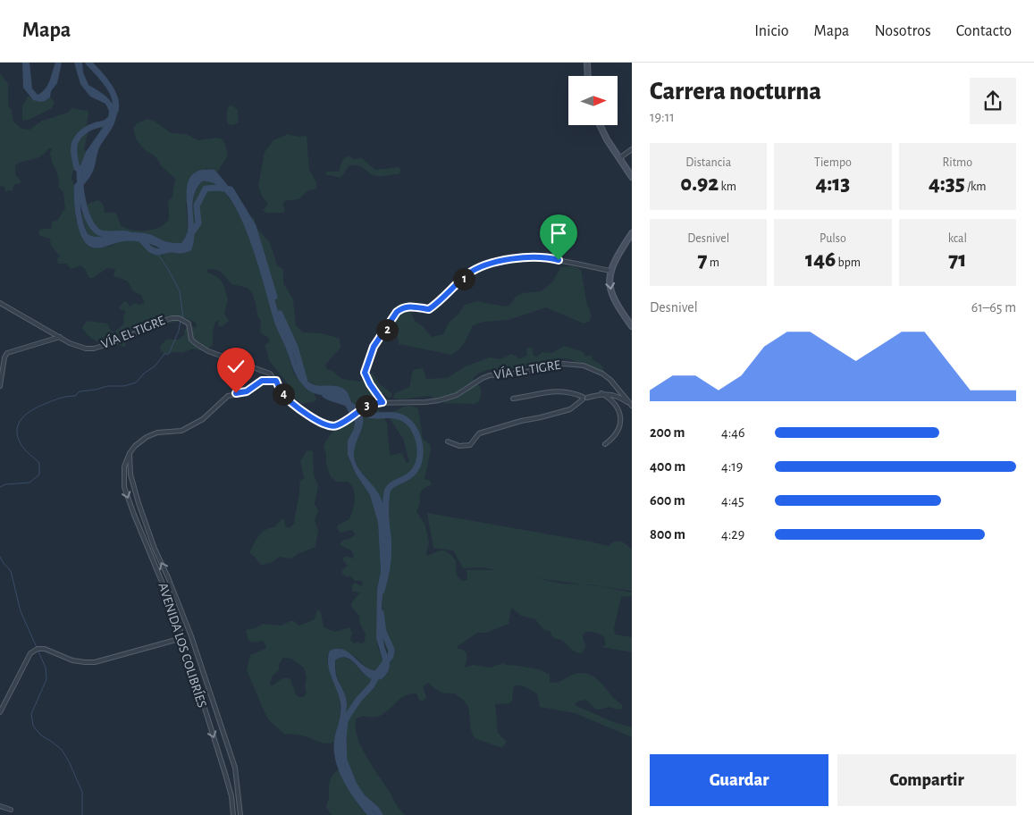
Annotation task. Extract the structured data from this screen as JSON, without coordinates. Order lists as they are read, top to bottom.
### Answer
{
  "streets": {
    "street": ["VÍA EL TIGRE", "AVENIDA LOS COLIBRÍES"]
  },
  "north": "right",
  "page": {
    "header": "Mapa",
    "nav": [
      "Inicio",
      "Mapa",
      "Nosotros",
      "Contacto"
    ],
    "heading": ["Carrera nocturna", "19:11"],
    "stats": [
      ["Distancia", "0.92 km"],
      ["Tiempo", "4:13"],
      ["Ritmo", "4:35 /km"],
      ["Desnivel", "7 m"],
      ["Pulso", "146 bpm"],
      ["kcal", "71"]
    ],
    "pins": [
      "1",
      "2",
      "4",
      "3"
    ],
    "chart": ["Desnivel", "61–65 m"],
    "list": [
      {
        "name": "200 m",
        "note": "4:46"
      },
      {
        "name": "400 m",
        "note": "4:19"
      },
      {
        "name": "600 m",
        "note": "4:45"
      },
      {
        "name": "800 m",
        "note": "4:29"
      }
    ],
    "buttons": ["Guardar", "Compartir"]
  }
}
